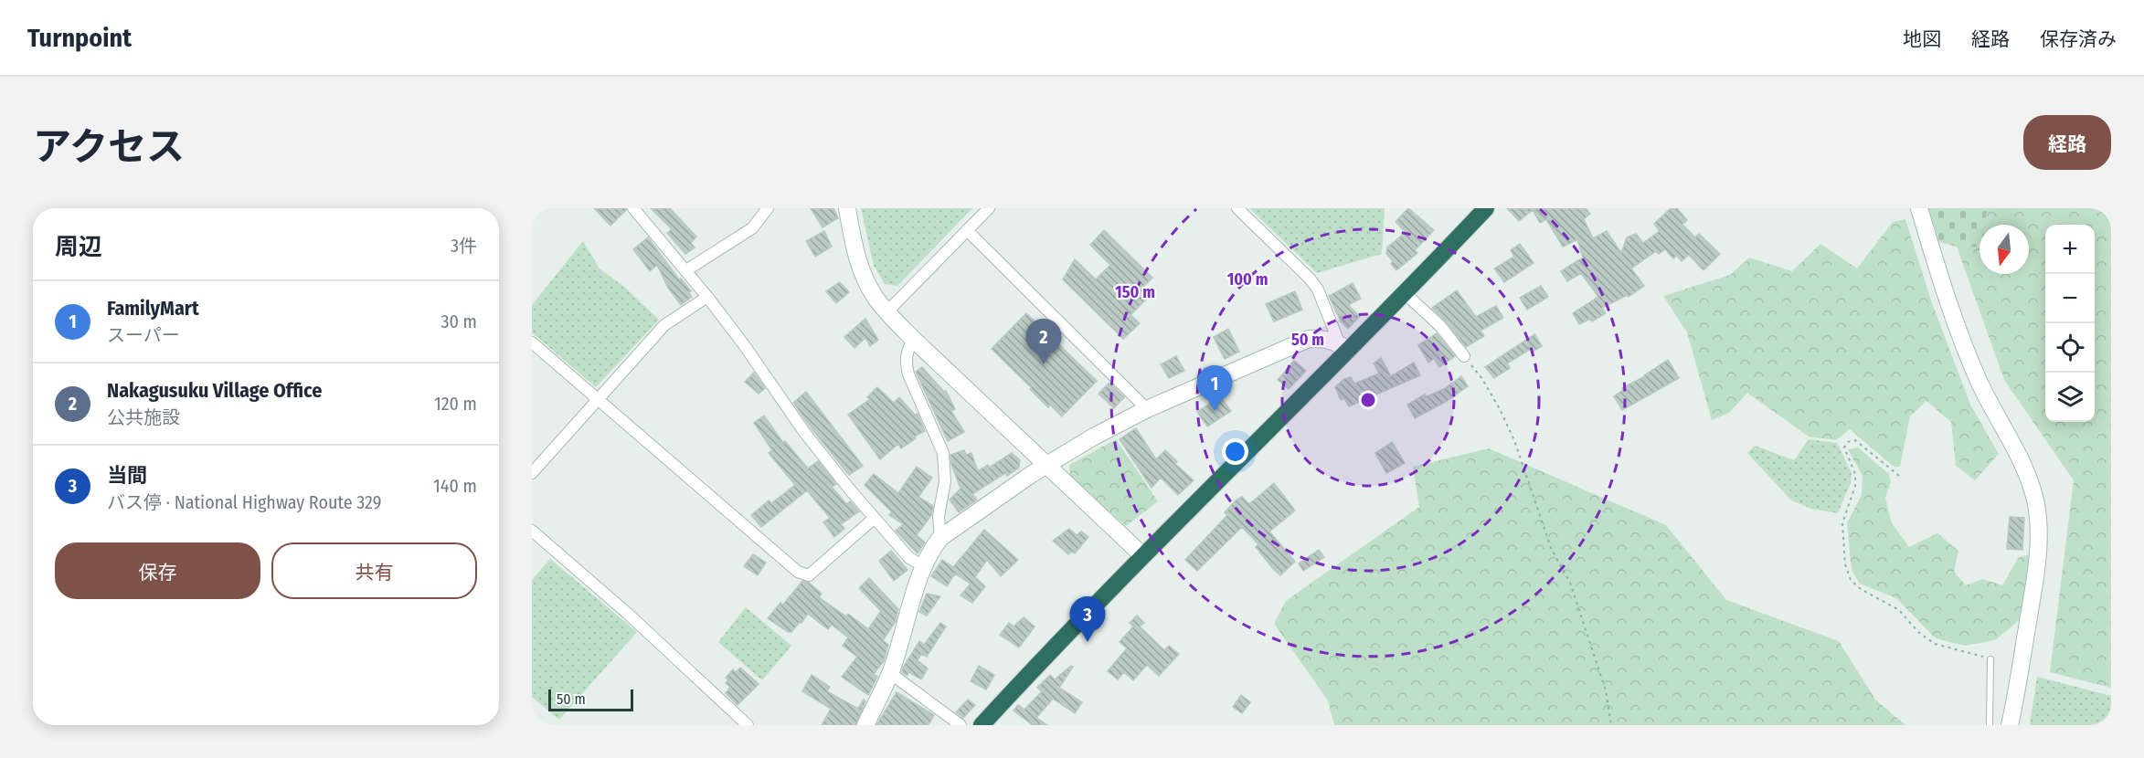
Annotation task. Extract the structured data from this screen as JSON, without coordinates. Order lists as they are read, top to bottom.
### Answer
{
  "scale_bar": "50 m",
  "north": "bottom",
  "page": {
    "header": "Turnpoint",
    "nav": ["地図", "経路", "保存済み"],
    "title": "アクセス",
    "buttons": [
      "経路",
      ["保存", "共有"]
    ],
    "heading": ["周辺", "3件"],
    "map_buttons": ["+", "−"],
    "list": [
      {
        "mark": "1",
        "name": "FamilyMart",
        "note": "スーパー",
        "value": "30 m"
      },
      {
        "mark": "2",
        "name": "Nakagusuku Village Office",
        "note": "公共施設",
        "value": "120 m"
      },
      {
        "mark": "3",
        "name": "当間",
        "note": "バス停 · National Highway Route 329",
        "value": "140 m"
      }
    ],
    "pins": ["2", "1", "3"],
    "scale": "50 m"
  },
  "rings": ["100 m", "150 m", "50 m"]
}
